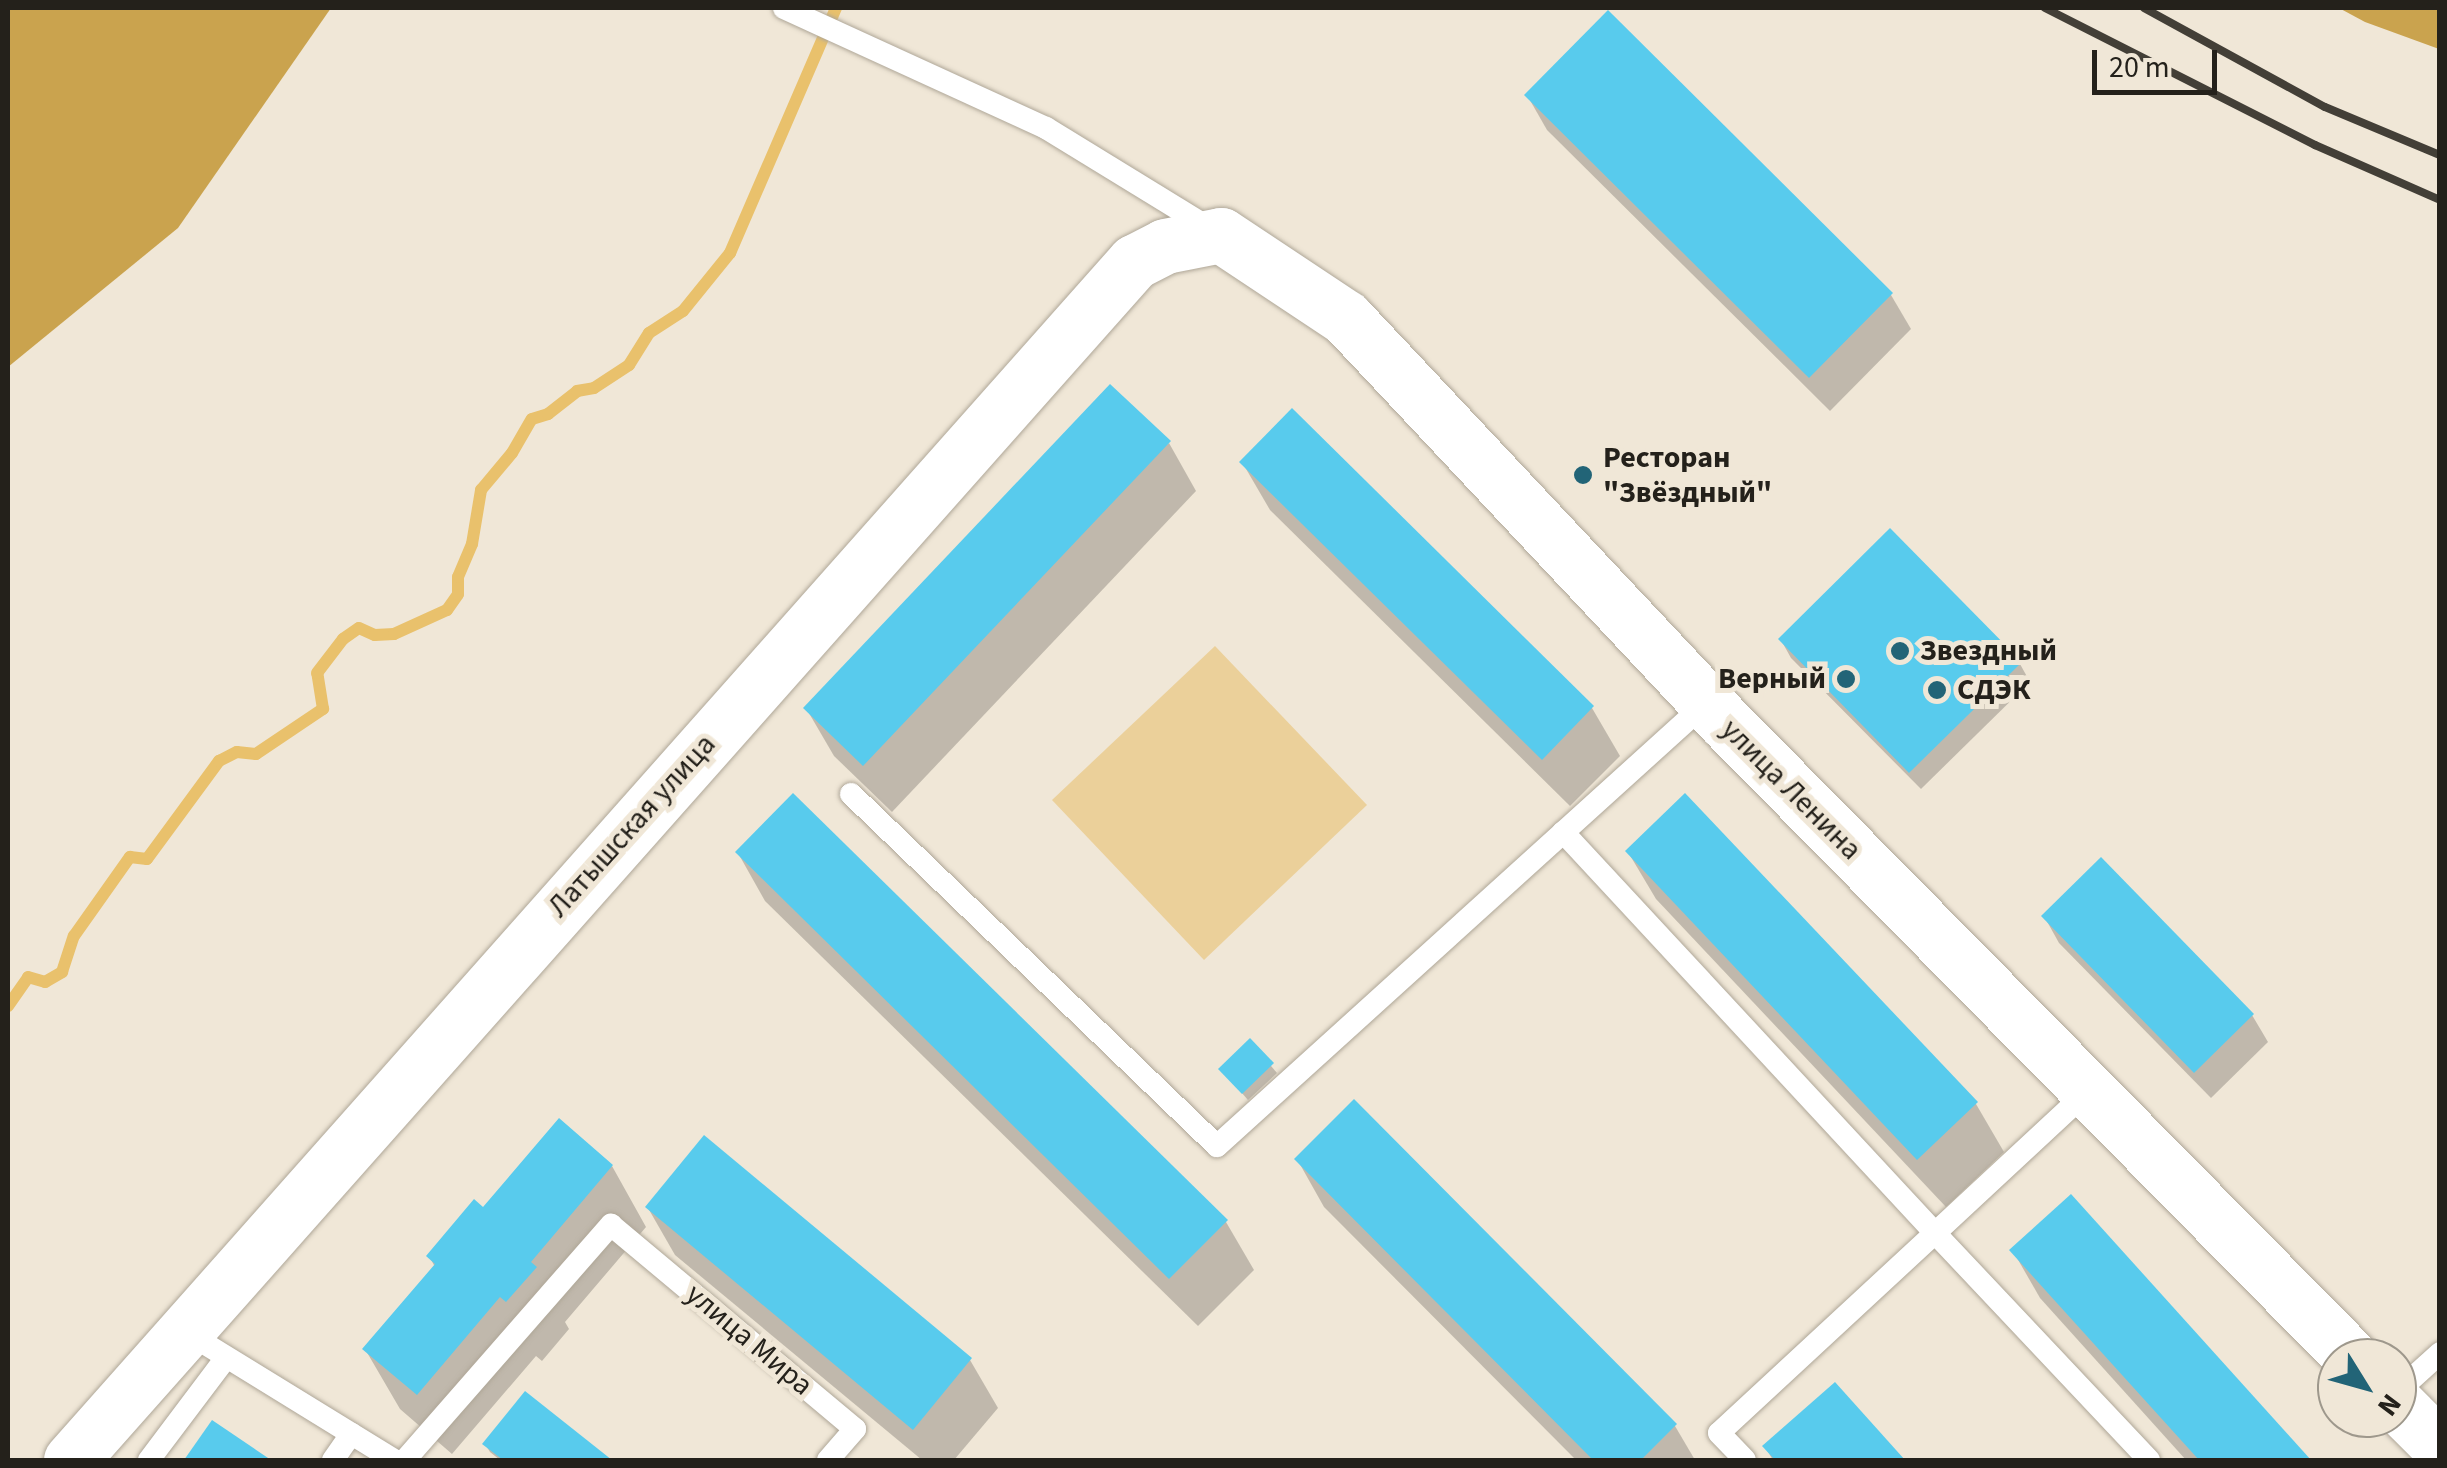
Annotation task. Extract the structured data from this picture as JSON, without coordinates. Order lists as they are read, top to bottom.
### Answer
{
  "streets": {
    "street": ["улица Ленина", "Латышская улица"],
    "lane": ["улица Мира"]
  },
  "crossings": [
    ["улица Ленина", "Латышская улица"]
  ],
  "places": [
    "Ресторан \"Звёздный\"",
    "Звездный",
    "Верный",
    "СДЭК"
  ],
  "scale_bar": "20 m",
  "north": "bottom right"
}
